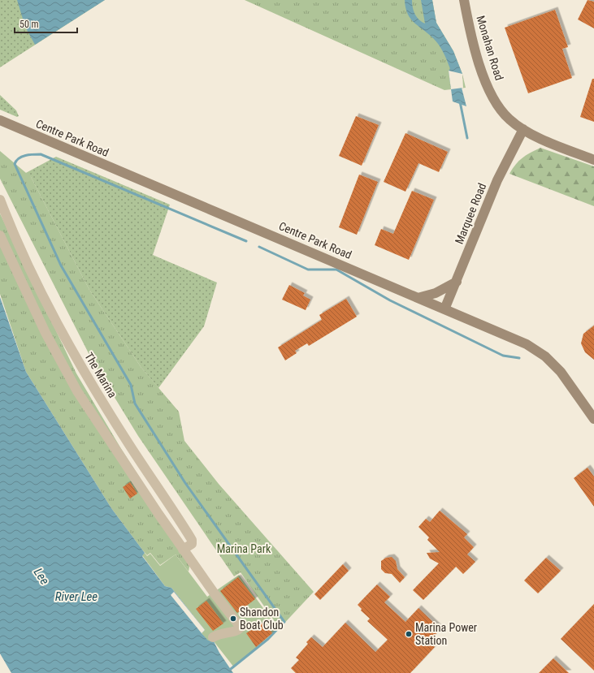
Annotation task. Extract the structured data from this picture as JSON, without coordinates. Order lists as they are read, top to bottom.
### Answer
{
  "streets": {
    "street": [
      "Monahan Road",
      "Centre Park Road",
      "Marquee Road",
      "The Marina"
    ]
  },
  "crossings": [
    ["Monahan Road", "Marquee Road"],
    ["Centre Park Road", "Marquee Road"]
  ],
  "water": ["Lee", "River Lee"],
  "parks": ["Marina Park"],
  "places": ["Shandon Boat Club", "Marina Power Station"],
  "scale_bar": "50 m"
}
